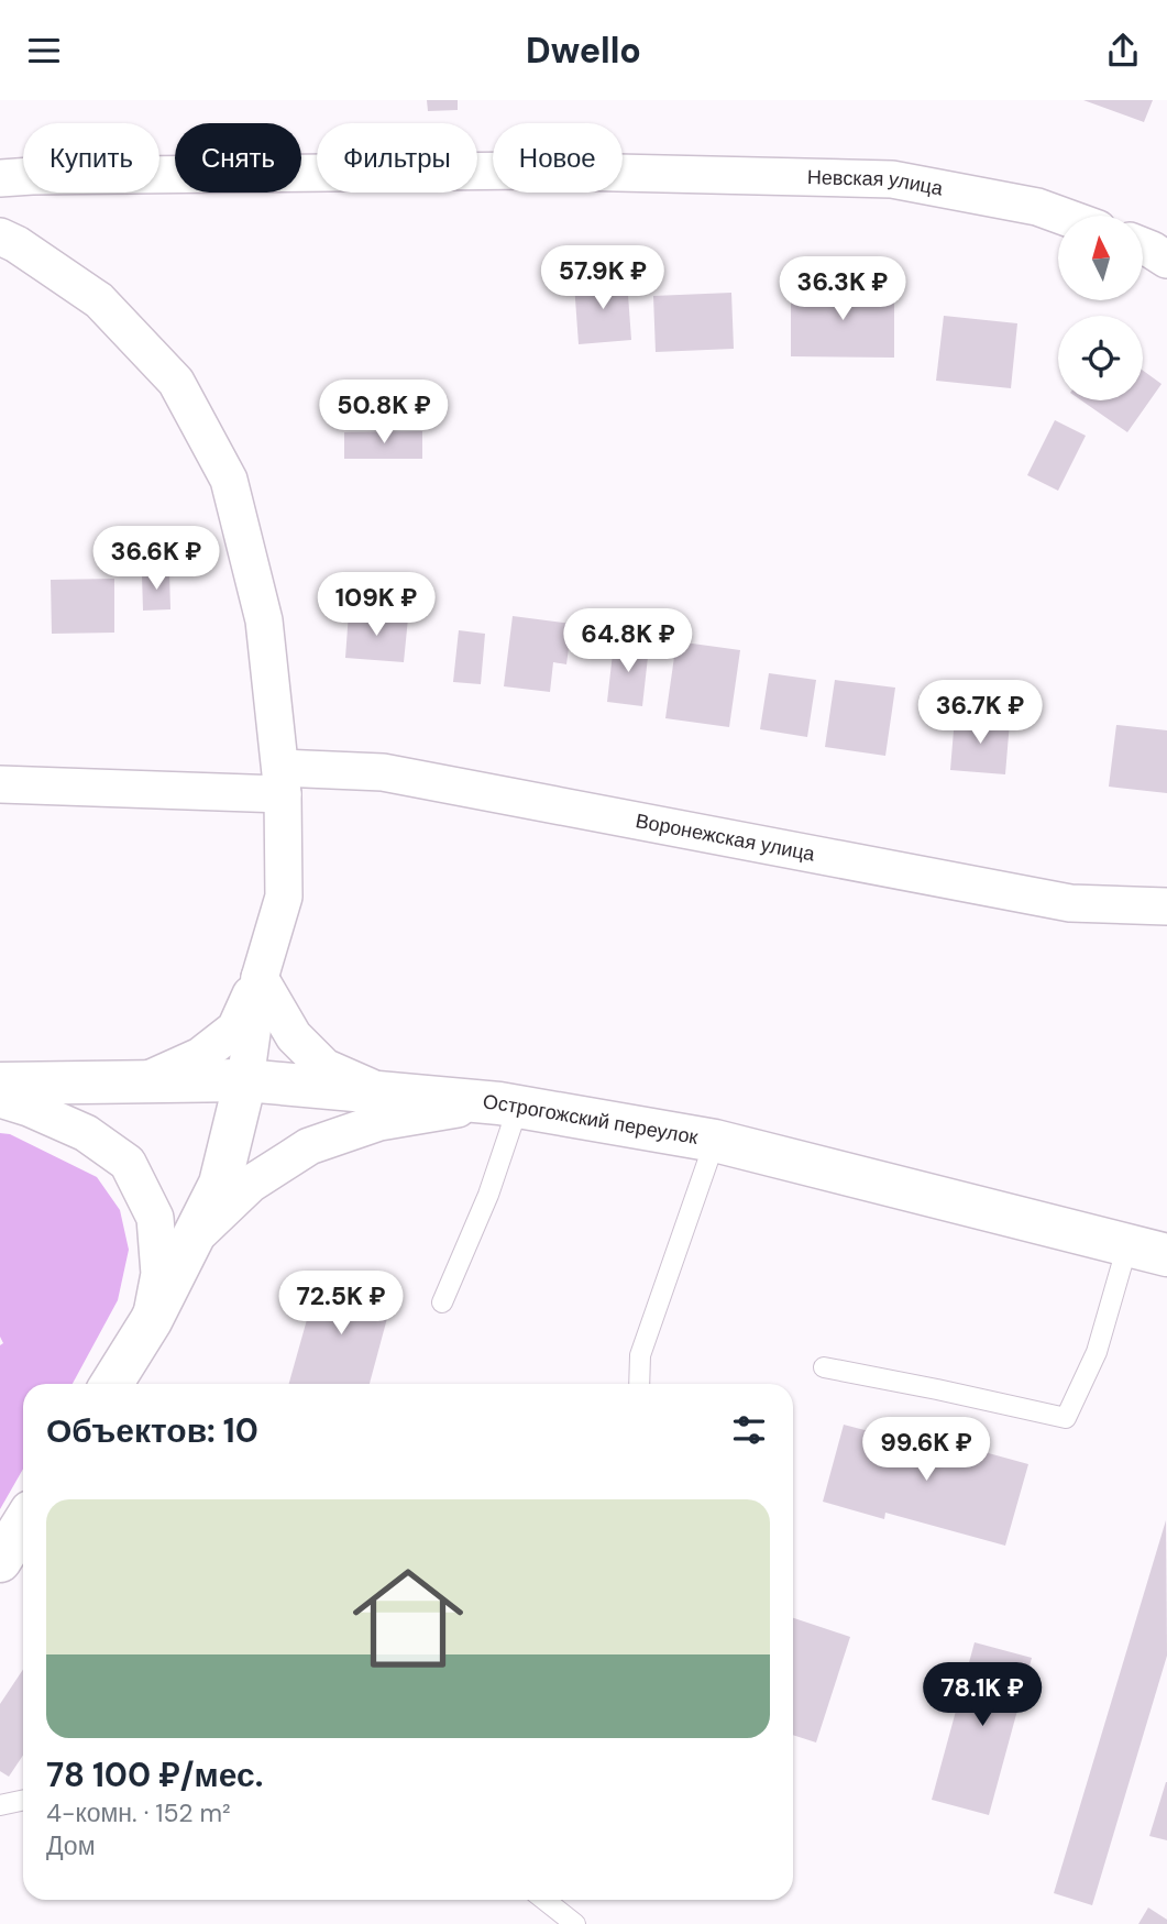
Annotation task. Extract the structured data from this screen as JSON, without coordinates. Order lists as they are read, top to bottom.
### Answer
{
  "streets": {
    "main road": ["Острогожский переулок"],
    "street": ["Невская улица", "Воронежская улица"]
  },
  "north": "top",
  "page": {
    "header": "Dwello",
    "chip": [
      "Купить",
      "Снять",
      "Фильтры",
      "Новое"
    ],
    "price": [
      "57.9K ₽",
      "36.3K ₽",
      "50.8K ₽",
      "36.6K ₽",
      "109K ₽",
      "64.8K ₽",
      "36.7K ₽",
      "72.5K ₽",
      "99.6K ₽",
      "78.1K ₽"
    ],
    "heading": "Объектов: 10",
    "list": [
      {
        "name": "78 100 ₽/мес.",
        "note": "4-комн. · 152 m² · Дом"
      }
    ]
  }
}
